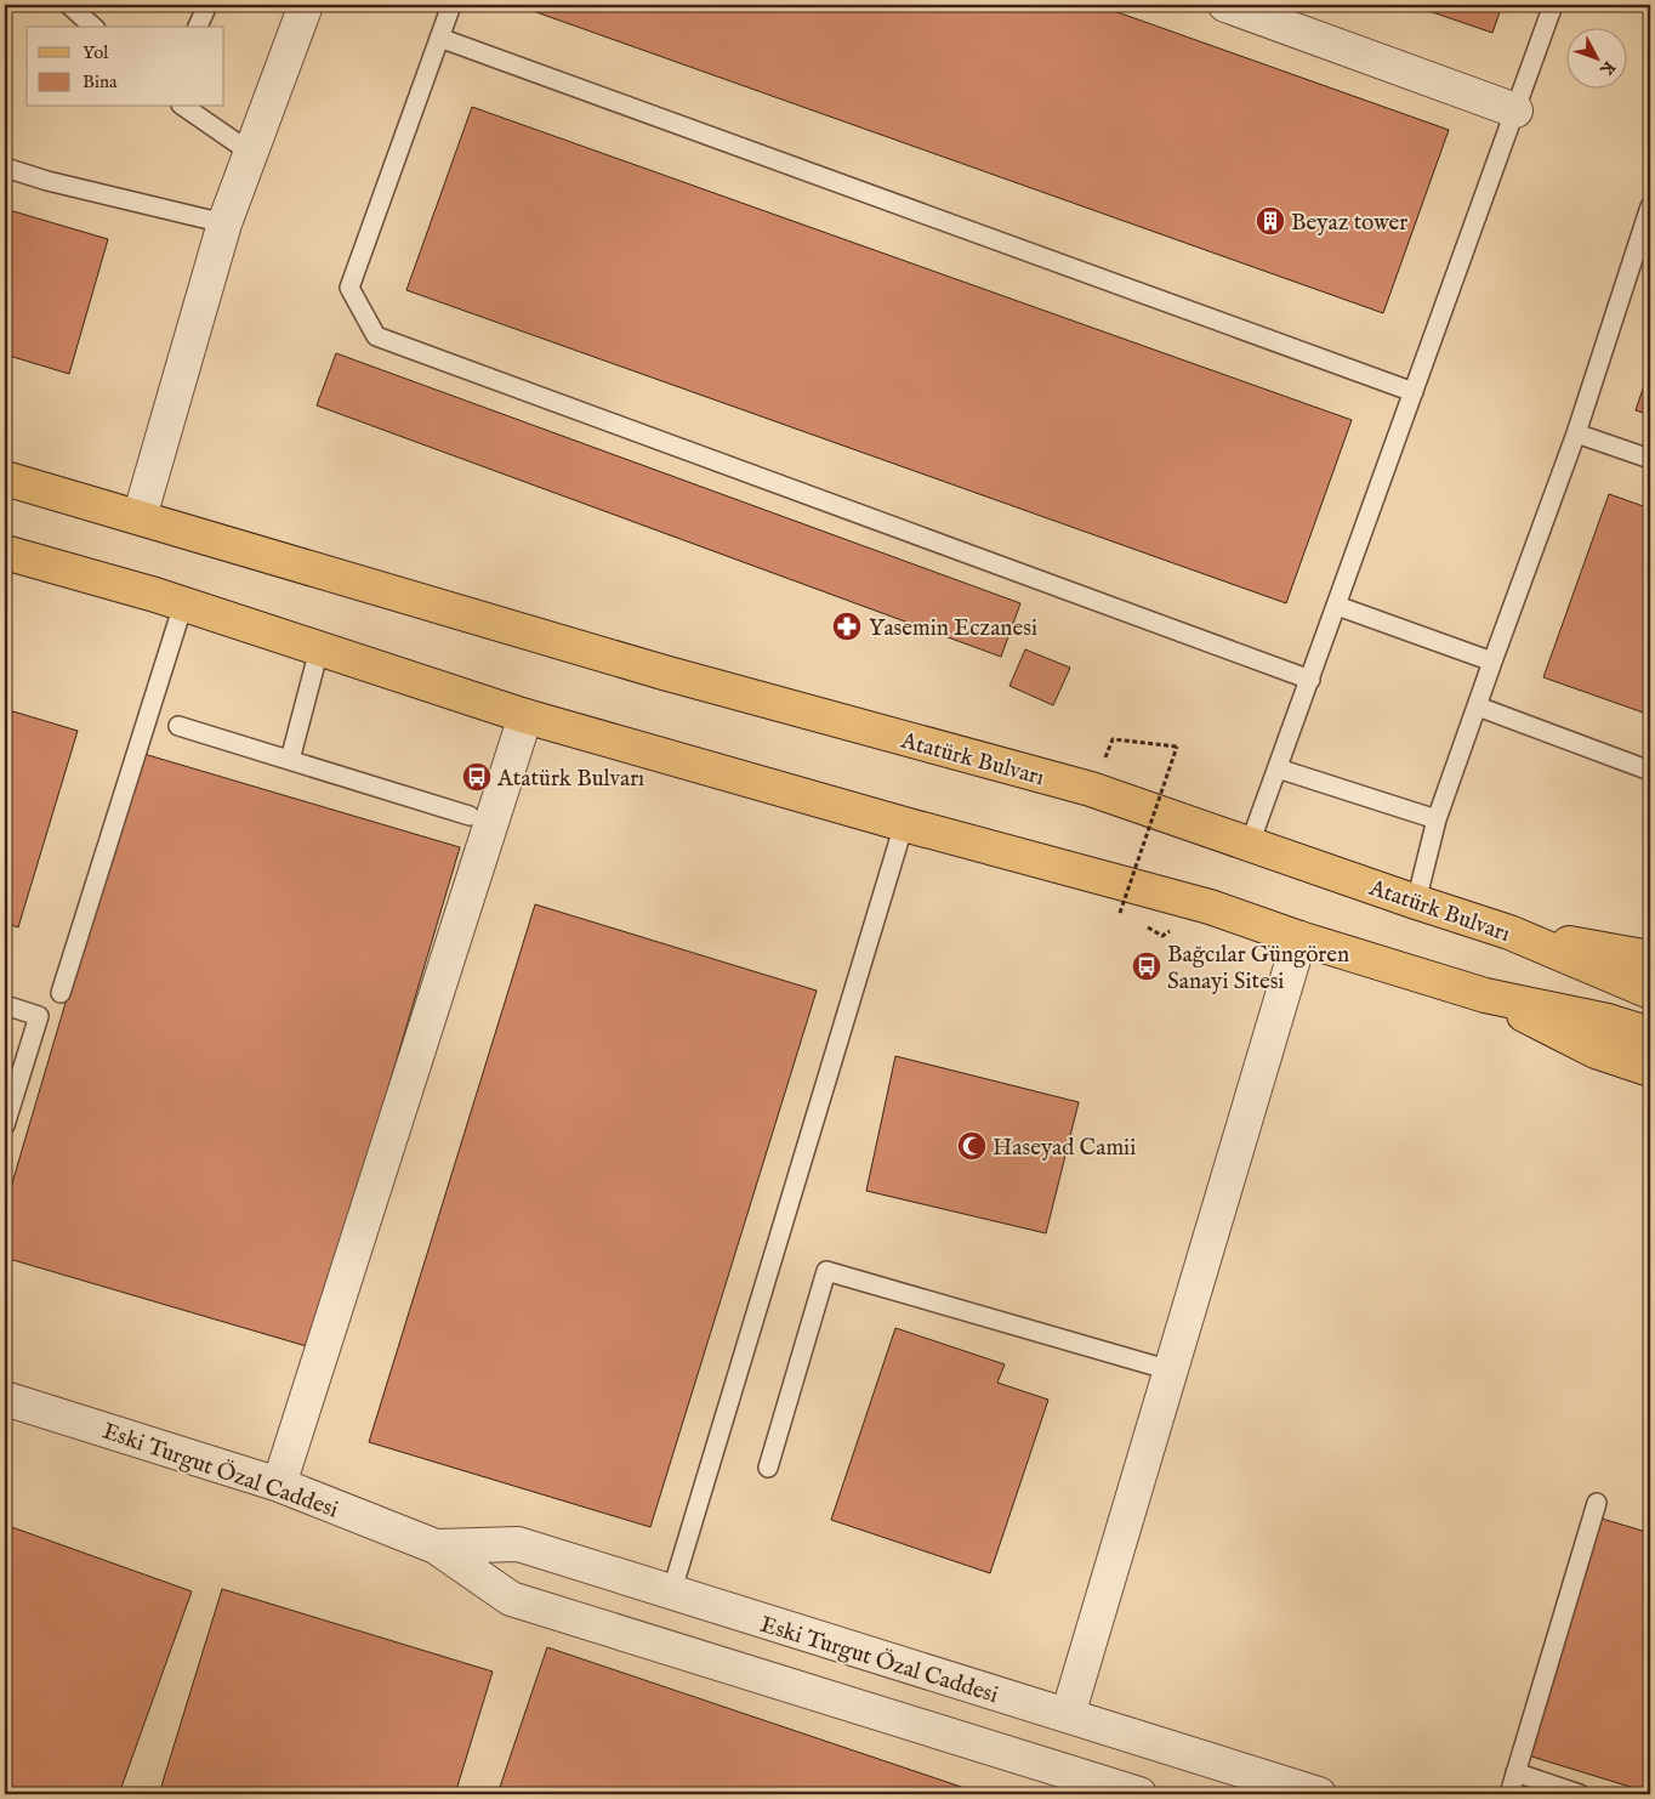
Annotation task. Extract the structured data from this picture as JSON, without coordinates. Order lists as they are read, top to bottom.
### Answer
{
  "streets": {
    "main road": ["Atatürk Bulvarı"],
    "street": ["Eski Turgut Özal Caddesi"]
  },
  "places": {
    "building": ["Beyaz tower"],
    "pharmacy": ["Yasemin Eczanesi"],
    "bus stop": ["Atatürk Bulvarı", "Bağcılar Güngören Sanayi Sitesi"],
    "mosque": ["Haseyad Camii"]
  },
  "legend": ["Yol", "Bina"],
  "north": "bottom right"
}
